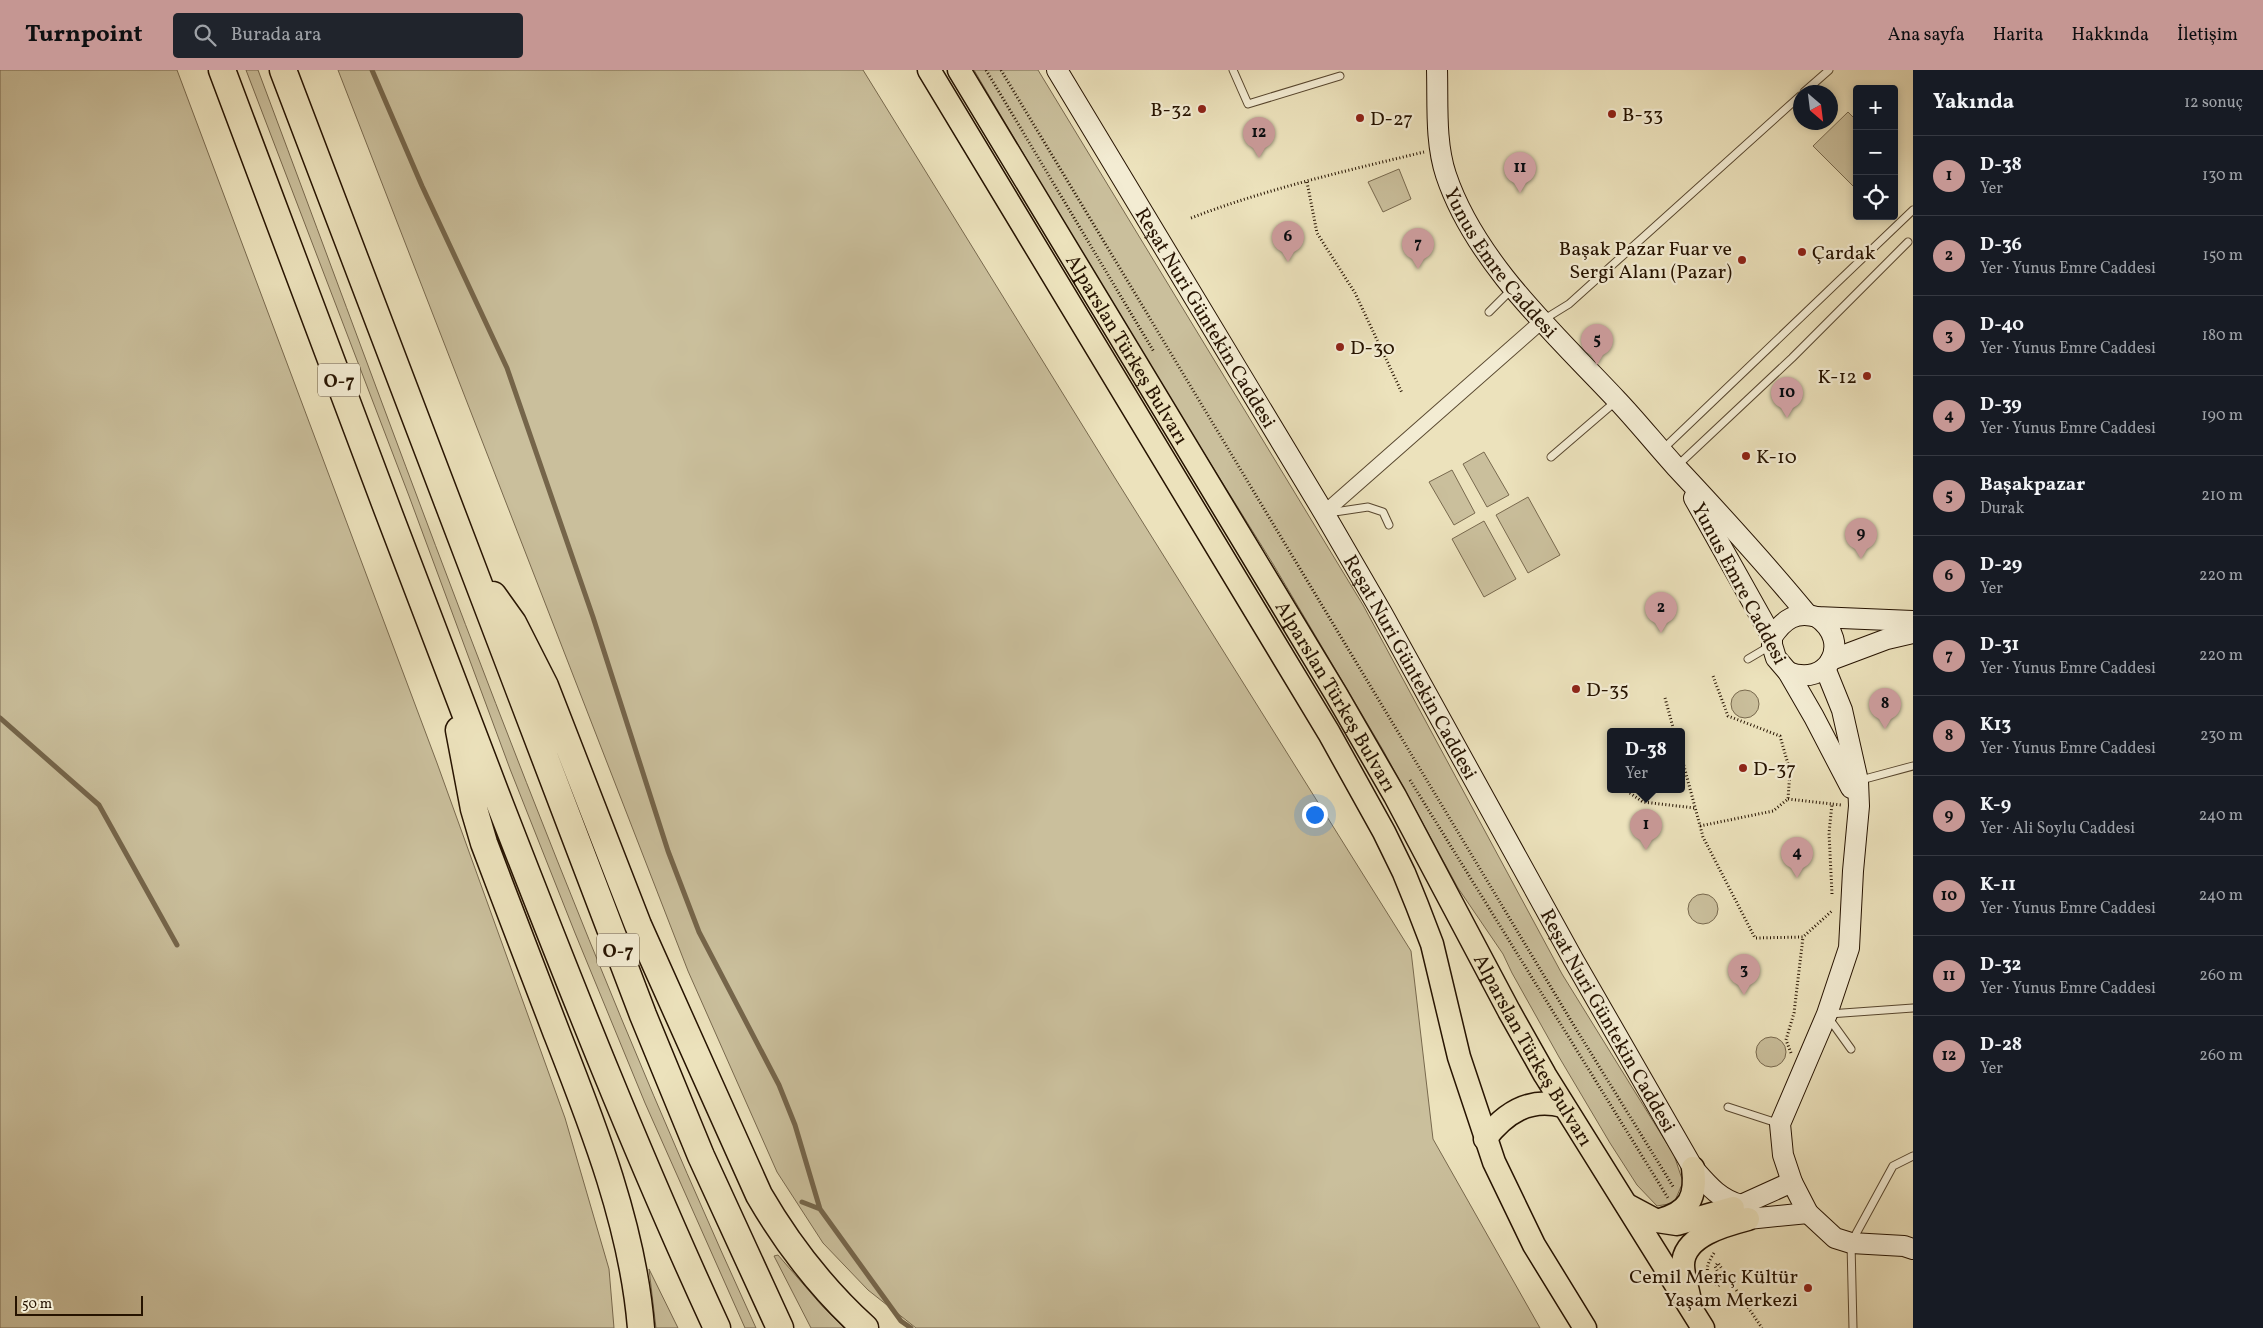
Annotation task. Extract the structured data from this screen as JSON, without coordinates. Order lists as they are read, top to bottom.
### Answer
{
  "streets": {
    "highway": ["O-7"],
    "main road": ["Alparslan Türkeş Bulvarı"],
    "street": ["Yunus Emre Caddesi", "Reşat Nuri Güntekin Caddesi"]
  },
  "places": [
    "B-32",
    "B-33",
    "D-27",
    "Çardak",
    "Başak Pazar Fuar ve Sergi Alanı (Pazar)",
    "D-30",
    "K-12",
    "K-10",
    "D-35",
    "D-37",
    "Cemil Meriç Kültür Yaşam Merkezi"
  ],
  "scale_bar": "50 m",
  "north": "bottom right",
  "page": {
    "header": "Turnpoint",
    "search": "Burada ara",
    "nav": [
      "Ana sayfa",
      "Harita",
      "Hakkında",
      "İletişim"
    ],
    "heading": ["Yakında", "12 sonuç"],
    "map_buttons": ["+", "−"],
    "pins": [
      "12",
      "11",
      "6",
      "7",
      "5",
      "10",
      "9",
      "2",
      "8",
      "1",
      "4",
      "3"
    ],
    "list": [
      {
        "mark": "1",
        "name": "D-38",
        "note": "Yer",
        "value": "130 m"
      },
      {
        "mark": "2",
        "name": "D-36",
        "note": "Yer · Yunus Emre Caddesi",
        "value": "150 m"
      },
      {
        "mark": "3",
        "name": "D-40",
        "note": "Yer · Yunus Emre Caddesi",
        "value": "180 m"
      },
      {
        "mark": "4",
        "name": "D-39",
        "note": "Yer · Yunus Emre Caddesi",
        "value": "190 m"
      },
      {
        "mark": "5",
        "name": "Başakpazar",
        "note": "Durak",
        "value": "210 m"
      },
      {
        "mark": "6",
        "name": "D-29",
        "note": "Yer",
        "value": "220 m"
      },
      {
        "mark": "7",
        "name": "D-31",
        "note": "Yer · Yunus Emre Caddesi",
        "value": "220 m"
      },
      {
        "mark": "8",
        "name": "K13",
        "note": "Yer · Yunus Emre Caddesi",
        "value": "230 m"
      },
      {
        "mark": "9",
        "name": "K-9",
        "note": "Yer · Ali Soylu Caddesi",
        "value": "240 m"
      },
      {
        "mark": "10",
        "name": "K-11",
        "note": "Yer · Yunus Emre Caddesi",
        "value": "240 m"
      },
      {
        "mark": "11",
        "name": "D-32",
        "note": "Yer · Yunus Emre Caddesi",
        "value": "260 m"
      },
      {
        "mark": "12",
        "name": "D-28",
        "note": "Yer",
        "value": "260 m"
      }
    ],
    "popup": ["D-38", "Yer"],
    "scale": "50 m"
  }
}
